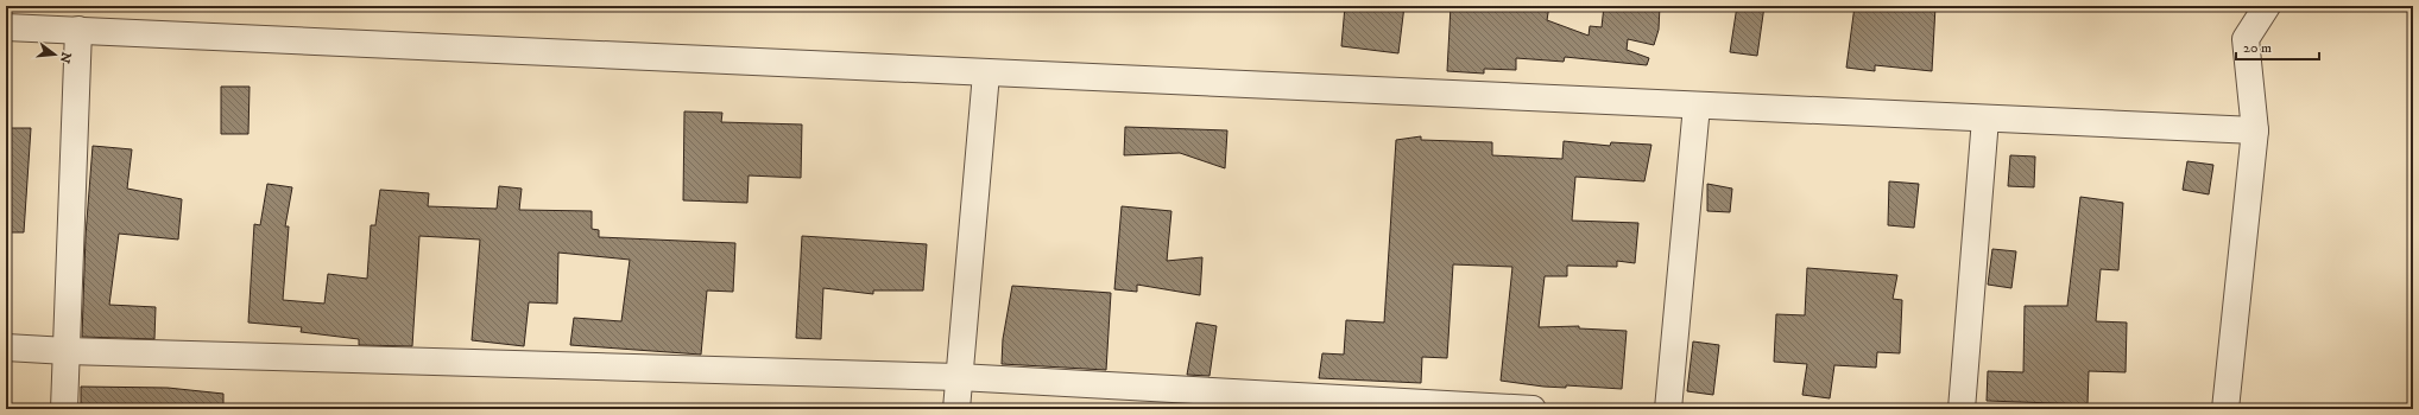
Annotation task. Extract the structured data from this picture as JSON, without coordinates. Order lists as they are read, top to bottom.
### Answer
{
  "scale_bar": "20 m",
  "north": "right"
}
